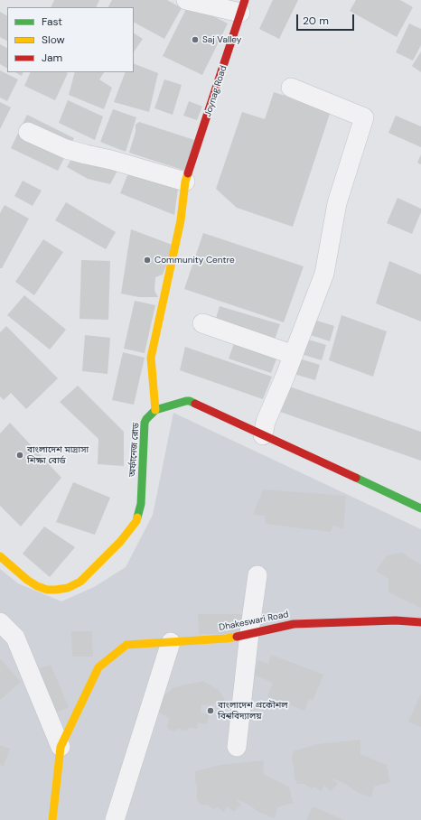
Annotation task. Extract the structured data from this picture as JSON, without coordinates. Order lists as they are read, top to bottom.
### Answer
{
  "streets": {
    "street": ["Joynag Road", "অর্ফানেজ রোড", "Dhakeswari Road"]
  },
  "crossings": [
    ["Joynag Road", "অর্ফানেজ রোড"]
  ],
  "places": [
    "Saj Valley",
    "Community Centre",
    "বাংলাদেশ মাদ্রাসা শিক্ষা বোর্ড",
    "বাংলাদেশ প্রকৌশল বিশ্ববিদ্যালয়"
  ],
  "legend": ["Fast", "Slow", "Jam"],
  "scale_bar": "20 m"
}
